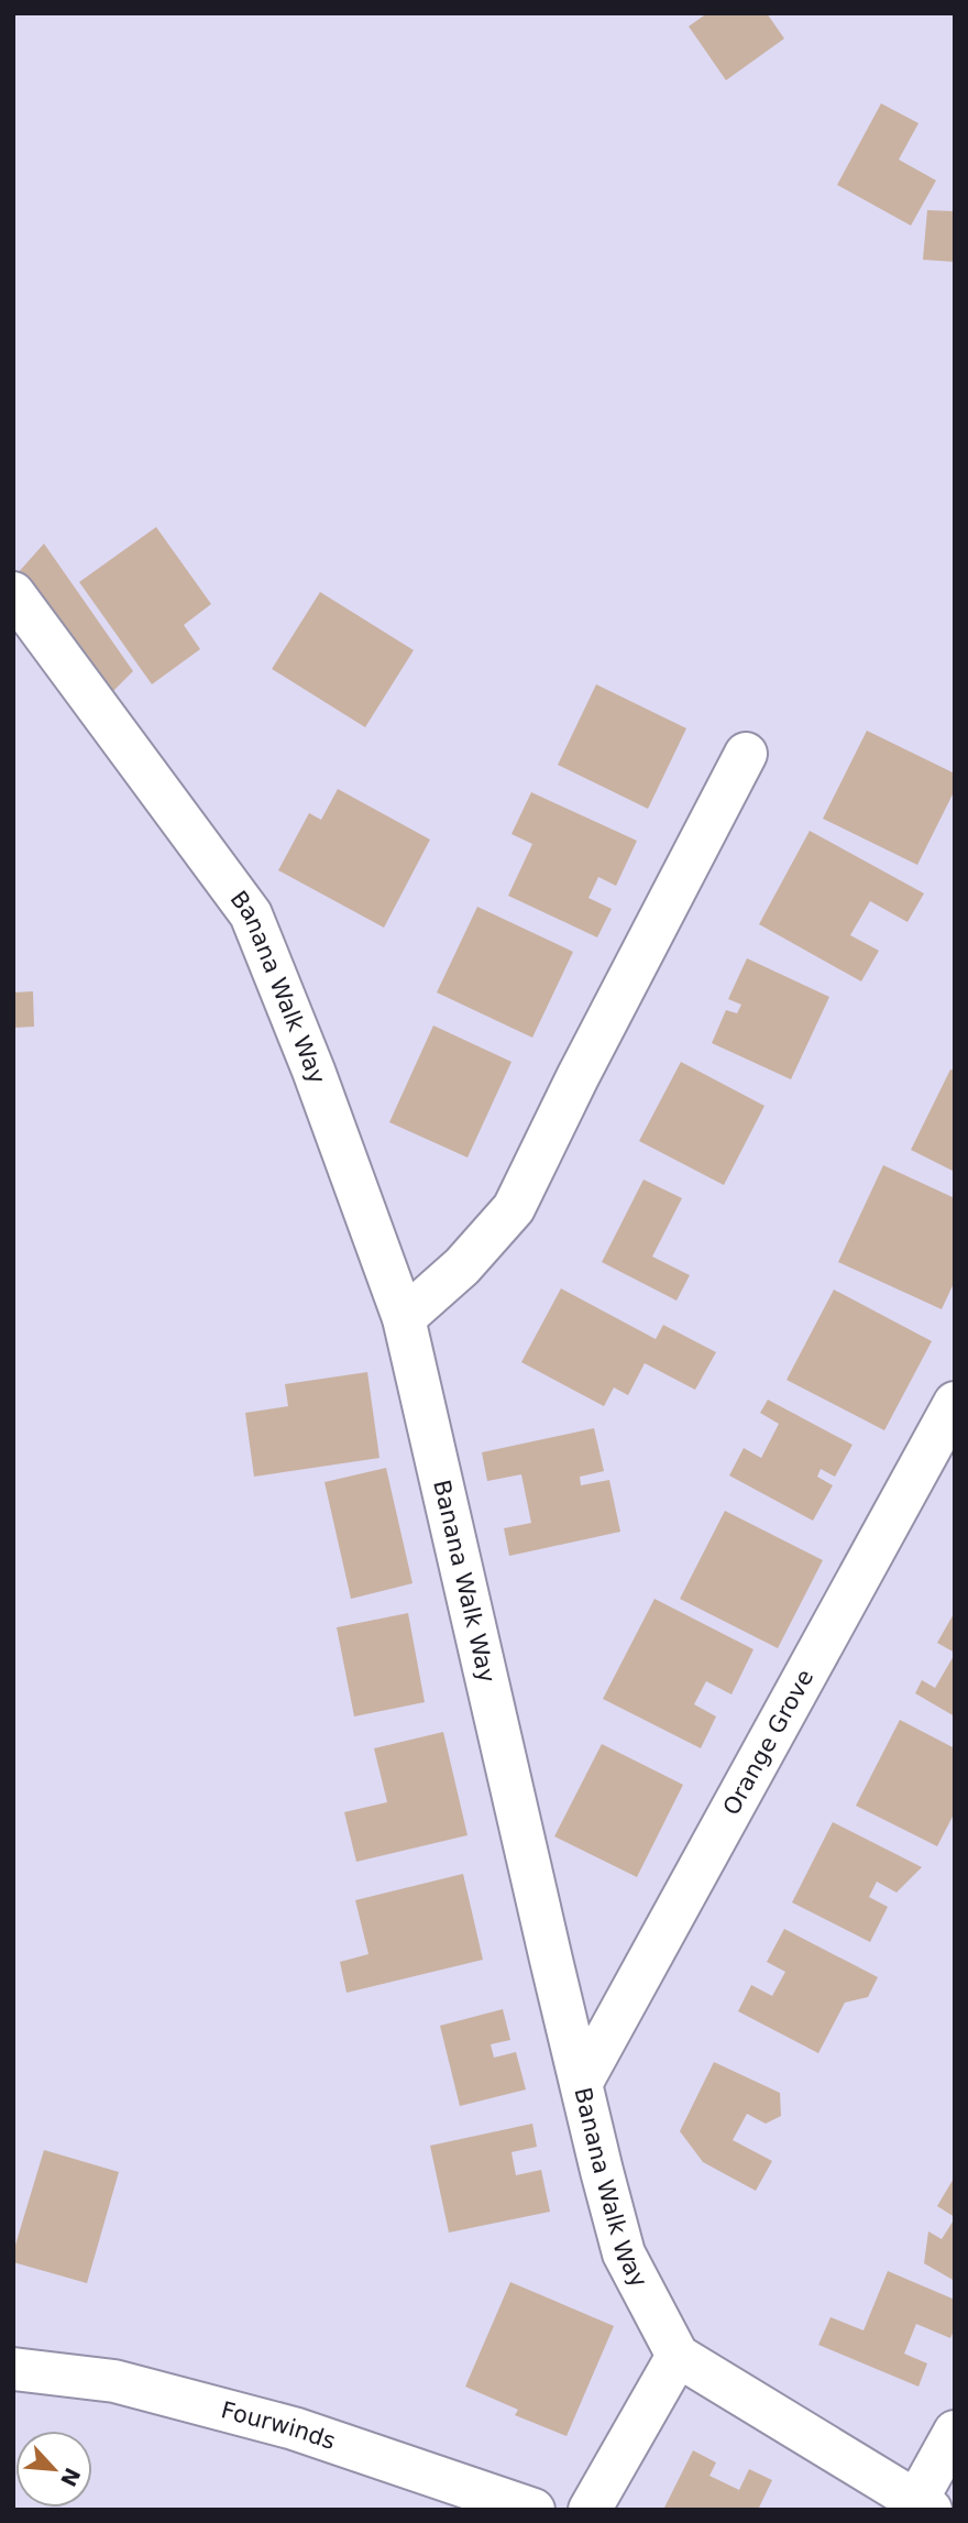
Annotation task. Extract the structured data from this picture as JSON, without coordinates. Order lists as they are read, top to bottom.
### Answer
{
  "streets": {
    "street": ["Banana Walk Way", "Orange Grove", "Fourwinds"]
  },
  "crossings": [
    ["Banana Walk Way", "Orange Grove"]
  ],
  "north": "bottom right"
}
